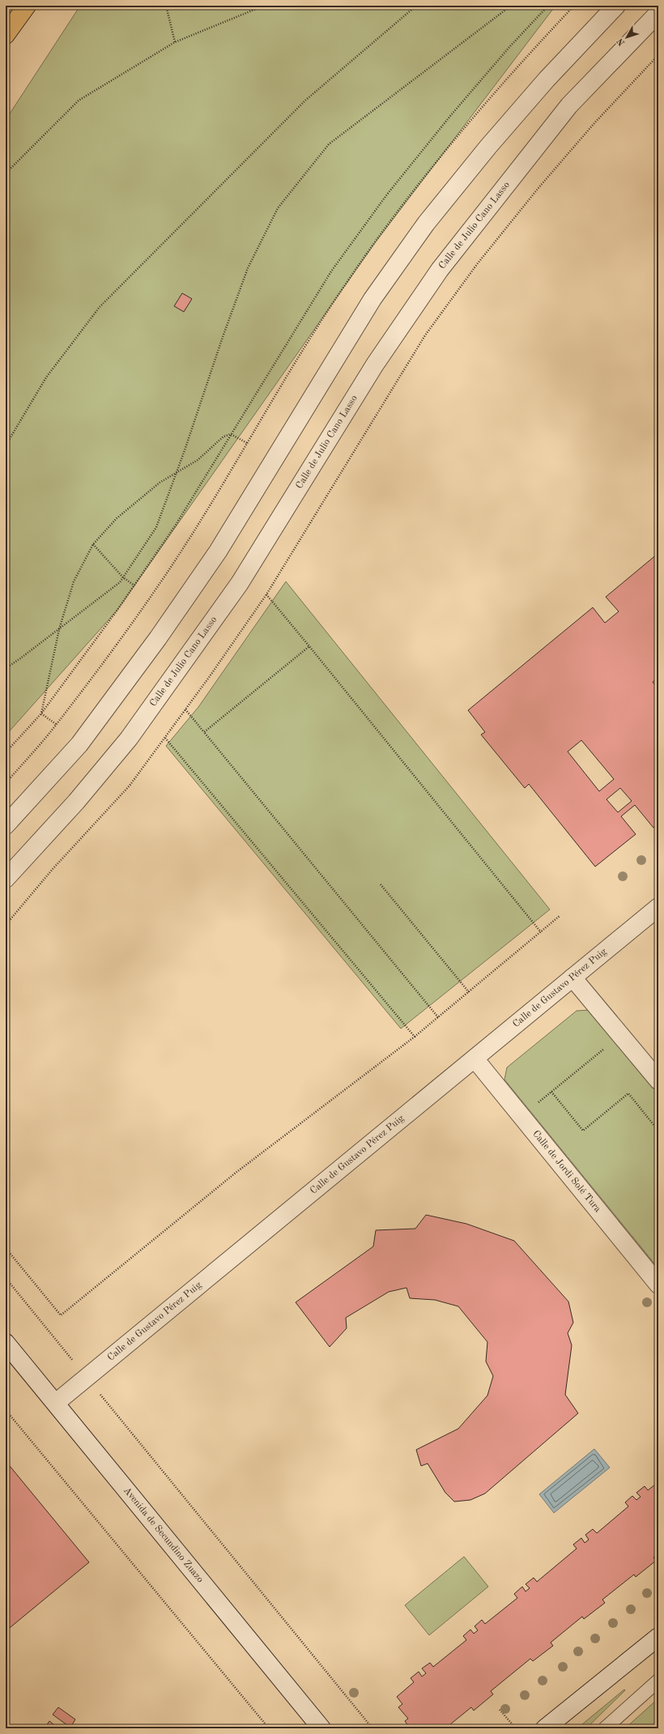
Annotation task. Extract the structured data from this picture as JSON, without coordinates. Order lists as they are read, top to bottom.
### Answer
{
  "streets": {
    "street": [
      "Calle de Julio Cano Lasso",
      "Calle de Gustavo Pérez Puig",
      "Calle de Jordi Solé Tura",
      "Avenida de Secundino Zuazo"
    ]
  },
  "crossings": [
    ["Calle de Gustavo Pérez Puig", "Calle de Jordi Solé Tura"],
    ["Calle de Gustavo Pérez Puig", "Avenida de Secundino Zuazo"]
  ],
  "north": "bottom left"
}
